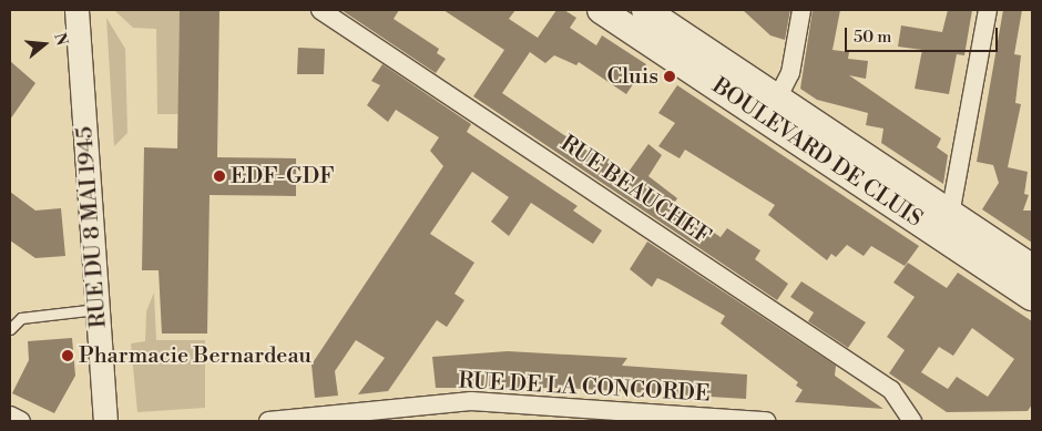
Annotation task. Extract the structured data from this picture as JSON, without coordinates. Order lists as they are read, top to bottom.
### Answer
{
  "streets": {
    "main road": ["BOULEVARD DE CLUIS"],
    "street": ["RUE BEAUCHEF", "RUE DU 8 MAI 1945", "RUE DE LA CONCORDE"]
  },
  "places": ["Cluis", "EDF-GDF", "Pharmacie Bernardeau"],
  "scale_bar": "50 m",
  "north": "right"
}
